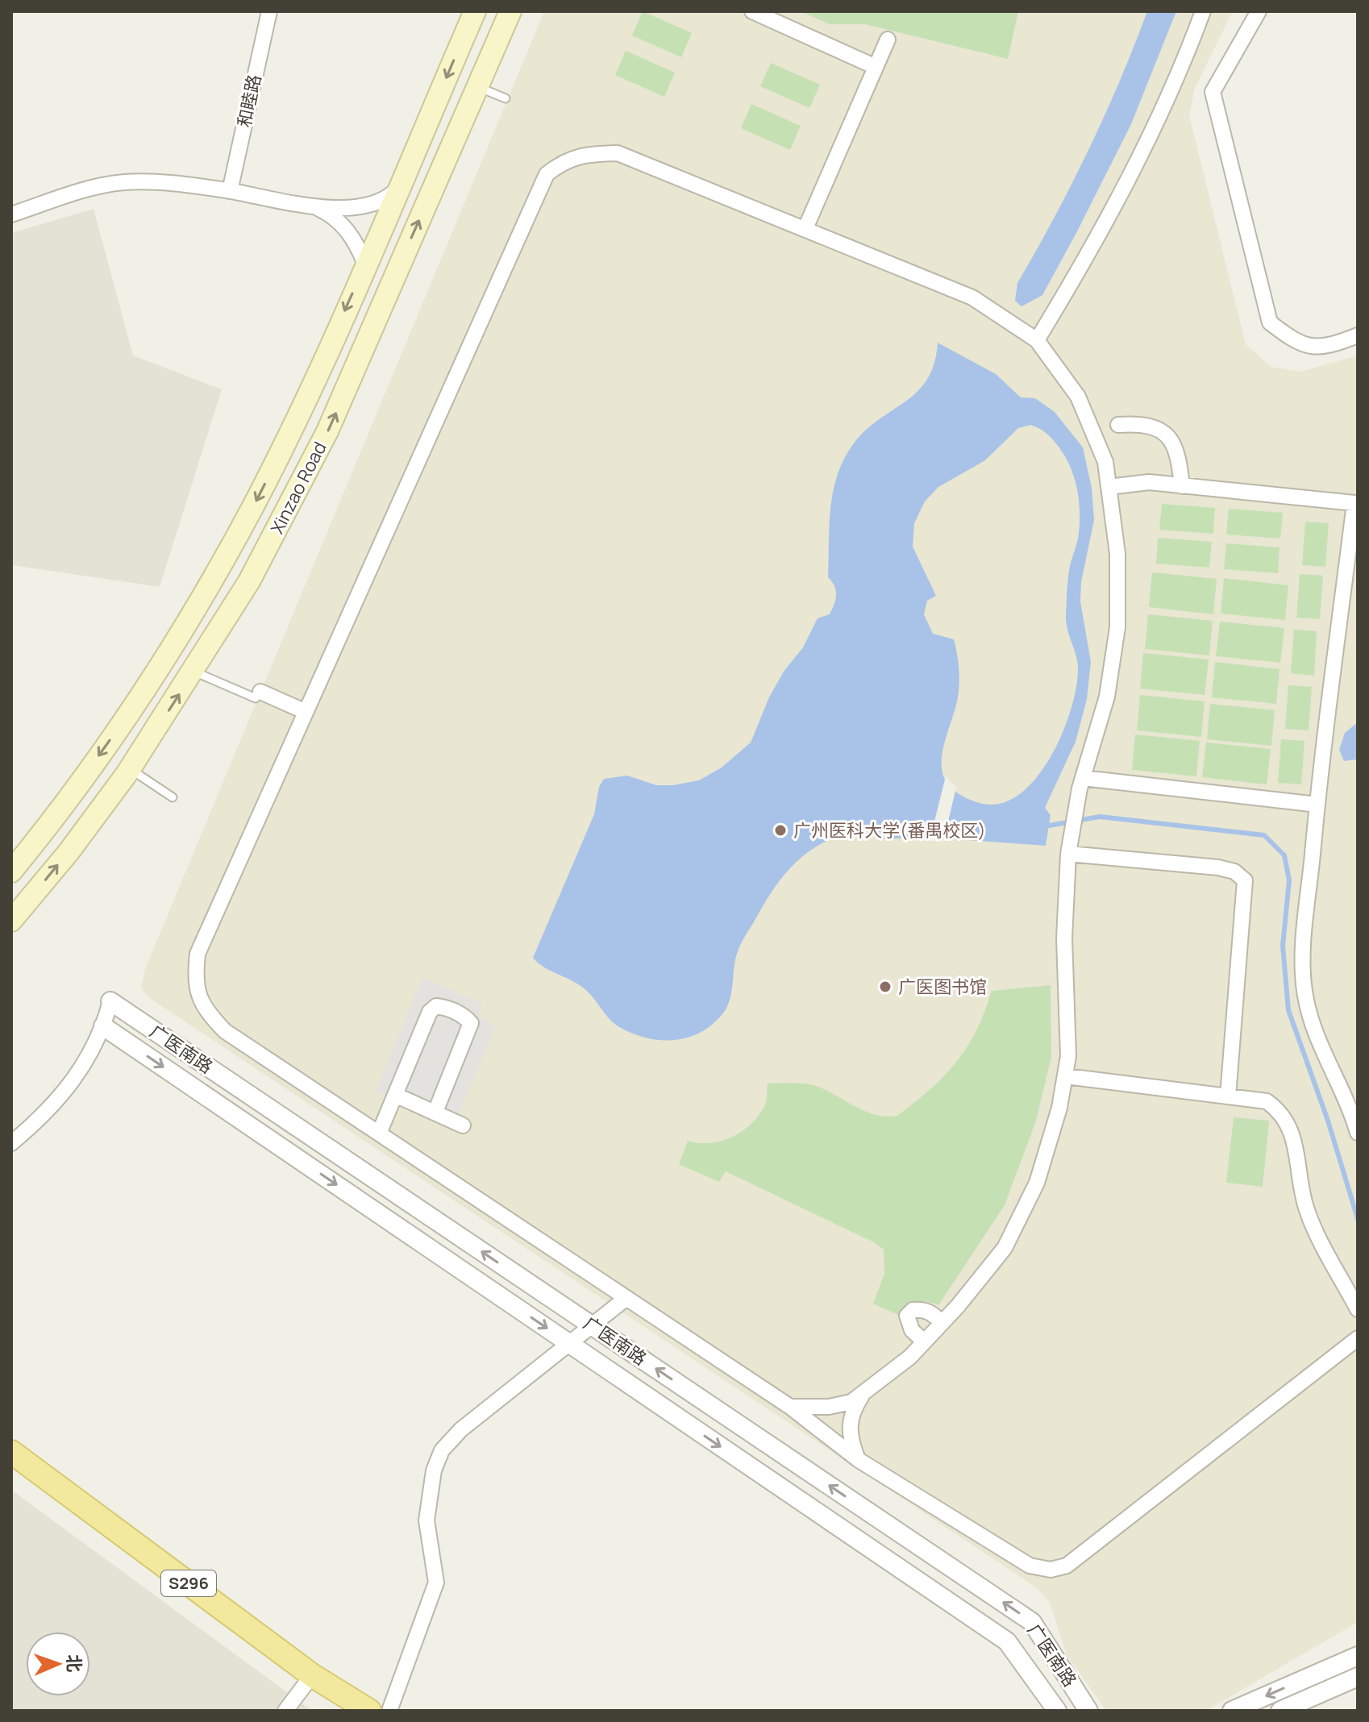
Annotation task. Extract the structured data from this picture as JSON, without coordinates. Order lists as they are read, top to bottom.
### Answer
{
  "streets": {
    "main road": ["Xinzao Road", "S296"],
    "street": ["和睦路", "广医南路"]
  },
  "places": ["广州医科大学(番禺校区)", "广医图书馆"],
  "north": "right"
}
